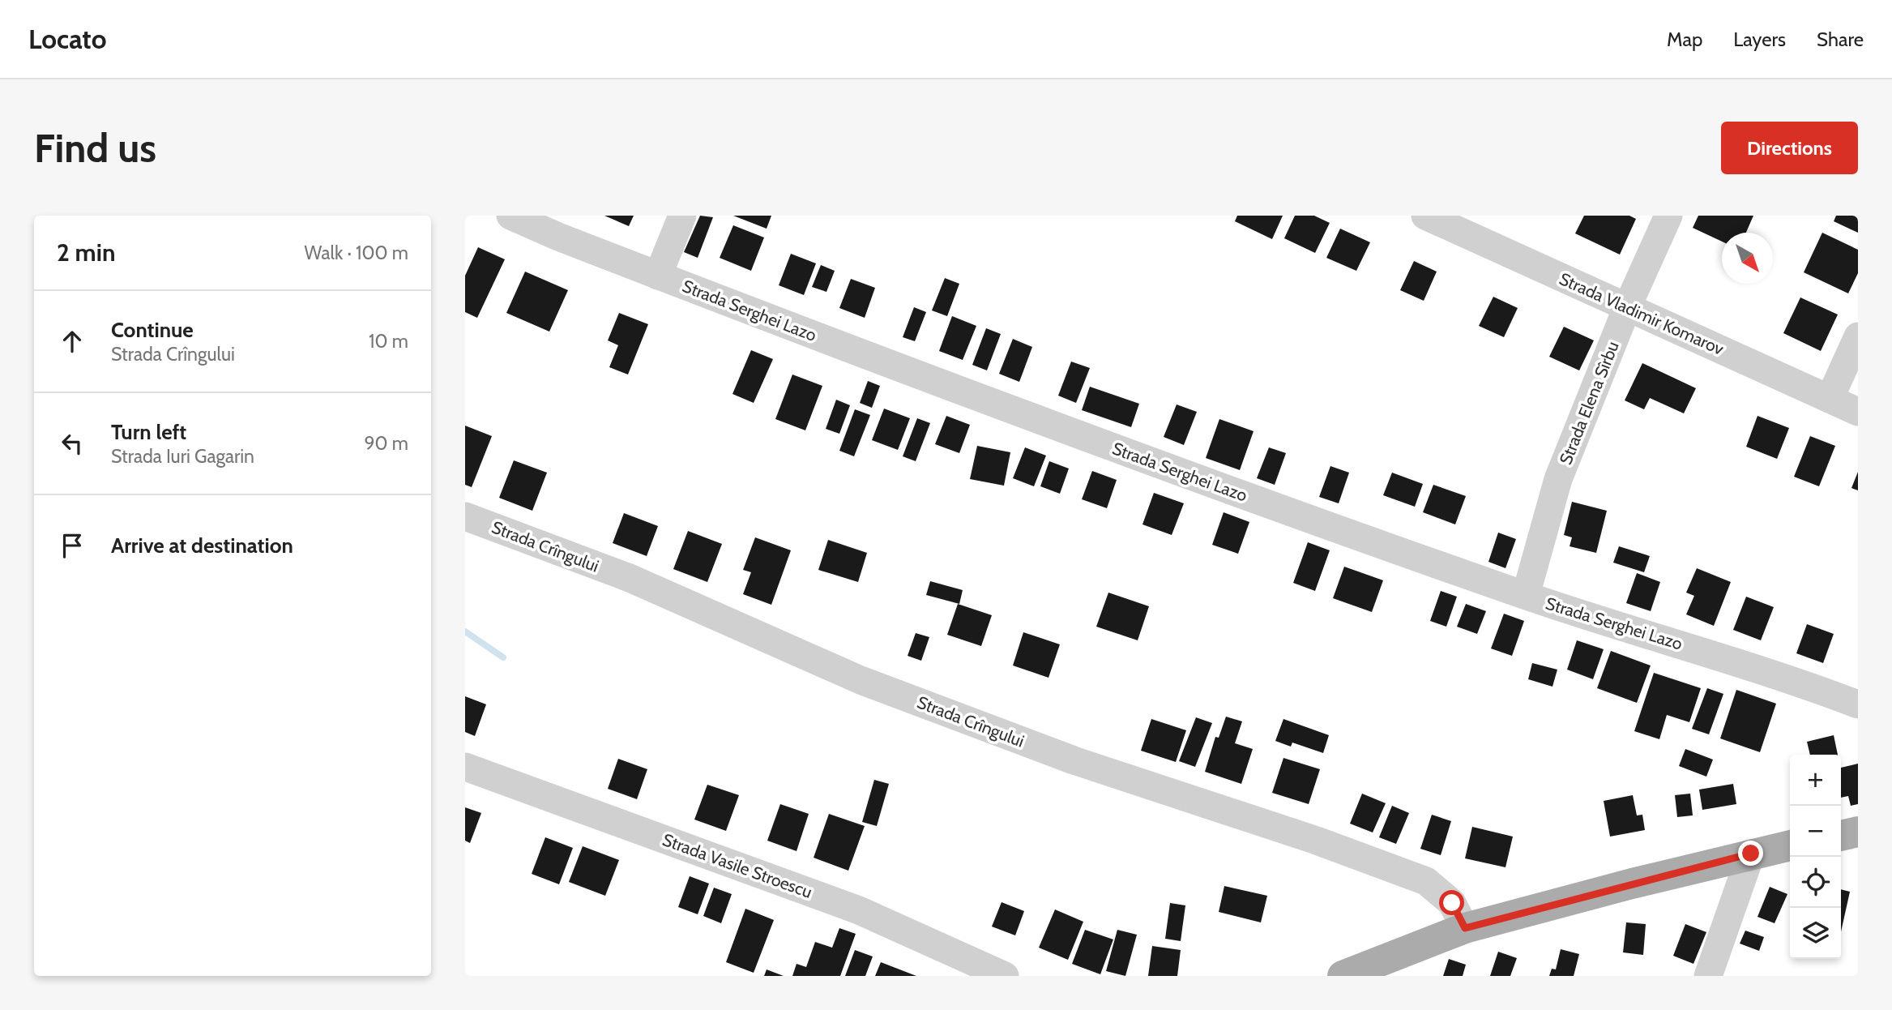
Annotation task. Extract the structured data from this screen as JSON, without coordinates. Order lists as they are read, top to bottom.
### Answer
{
  "streets": {
    "street": [
      "Strada Serghei Lazo",
      "Strada Vladimir Komarov",
      "Strada Elena Sîrbu",
      "Strada Crîngului",
      "Strada Vasile Stroescu"
    ]
  },
  "crossings": [
    ["Strada Serghei Lazo", "Strada Elena Sîrbu"],
    ["Strada Vladimir Komarov", "Strada Elena Sîrbu"]
  ],
  "north": "bottom right",
  "page": {
    "header": "Locato",
    "nav": ["Map", "Layers", "Share"],
    "buttons": "Directions",
    "title": "Find us",
    "heading": ["2 min", "Walk · 100 m"],
    "list": [
      ["Continue", "Strada Crîngului", "10 m"],
      ["Turn left", "Strada Iuri Gagarin", "90 m"],
      "Arrive at destination"
    ],
    "map_buttons": ["+", "−"]
  }
}
